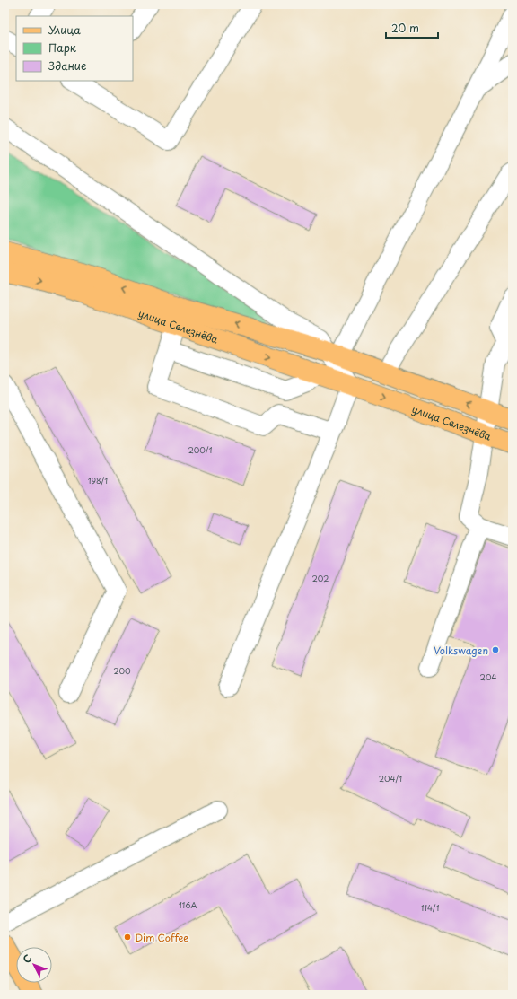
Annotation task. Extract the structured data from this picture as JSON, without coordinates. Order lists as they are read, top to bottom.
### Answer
{
  "streets": {
    "main road": ["улица Селезнёва"]
  },
  "places": ["Volkswagen", "Dim Coffee"],
  "house_numbers": [
    "200/1",
    "198/1",
    "202",
    "200",
    "204",
    "204/1",
    "116А",
    "114/1"
  ],
  "legend": ["Улица", "Парк", "Здание"],
  "scale_bar": "20 m",
  "north": "top left"
}
